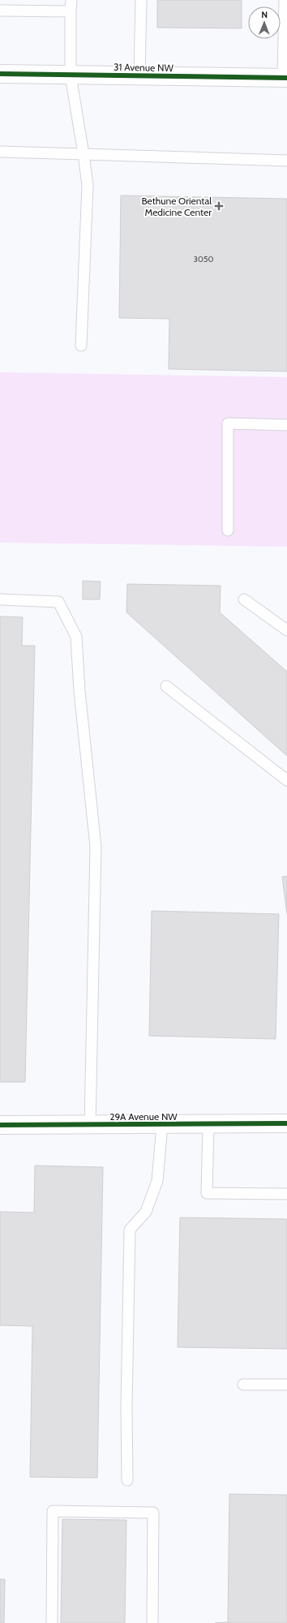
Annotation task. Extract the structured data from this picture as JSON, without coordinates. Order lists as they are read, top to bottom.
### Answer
{
  "streets": {
    "street": ["31 Avenue NW", "29A Avenue NW"]
  },
  "places": {
    "health": ["Bethune Oriental Medicine Center"]
  },
  "house_numbers": ["3050"],
  "north": "top"
}
